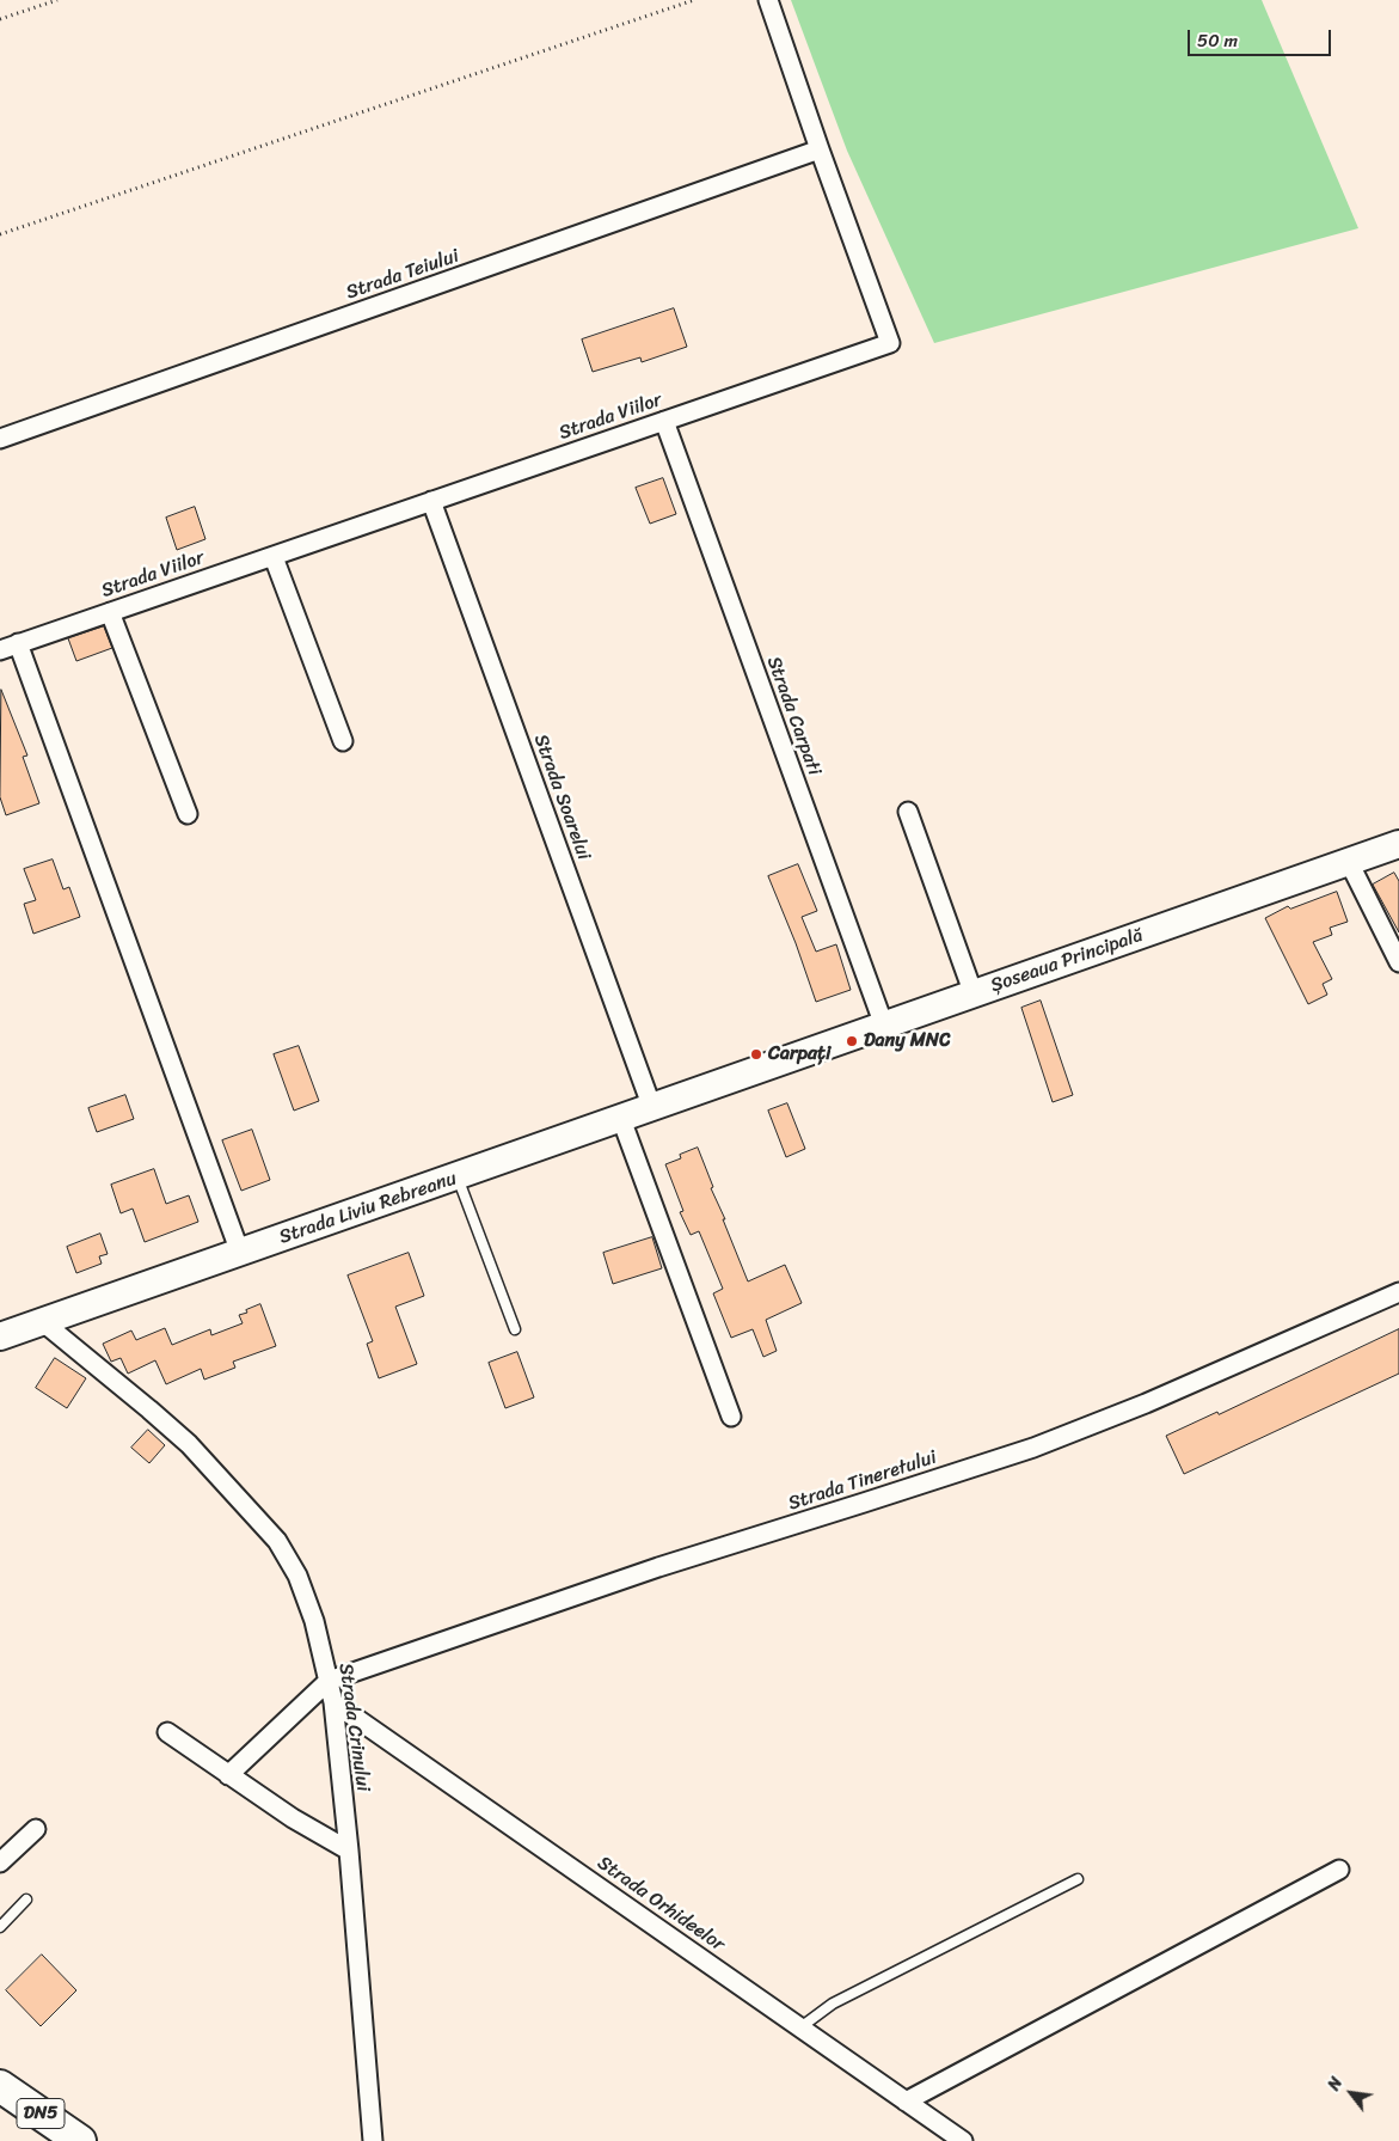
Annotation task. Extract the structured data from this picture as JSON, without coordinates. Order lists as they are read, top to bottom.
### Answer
{
  "streets": {
    "highway": ["DN5"],
    "main road": ["Șoseaua Principală", "Strada Liviu Rebreanu"],
    "street": [
      "Strada Teiului",
      "Strada Viilor",
      "Strada Carpati",
      "Strada Soarelui",
      "Strada Tineretului",
      "Strada Crinului",
      "Strada Orhideelor"
    ]
  },
  "crossings": [
    ["Strada Teiului", "Strada Viilor"],
    ["Strada Viilor", "Strada Carpati"],
    ["Strada Viilor", "Strada Soarelui"],
    ["Strada Carpati", "Șoseaua Principală"],
    ["Strada Soarelui", "Strada Liviu Rebreanu"],
    ["Șoseaua Principală", "Strada Liviu Rebreanu"],
    ["Strada Liviu Rebreanu", "Strada Crinului"],
    ["Strada Tineretului", "Strada Crinului"],
    ["Strada Crinului", "Strada Orhideelor"]
  ],
  "places": ["Dany MNC", "Carpați"],
  "scale_bar": "50 m",
  "north": "top left"
}
